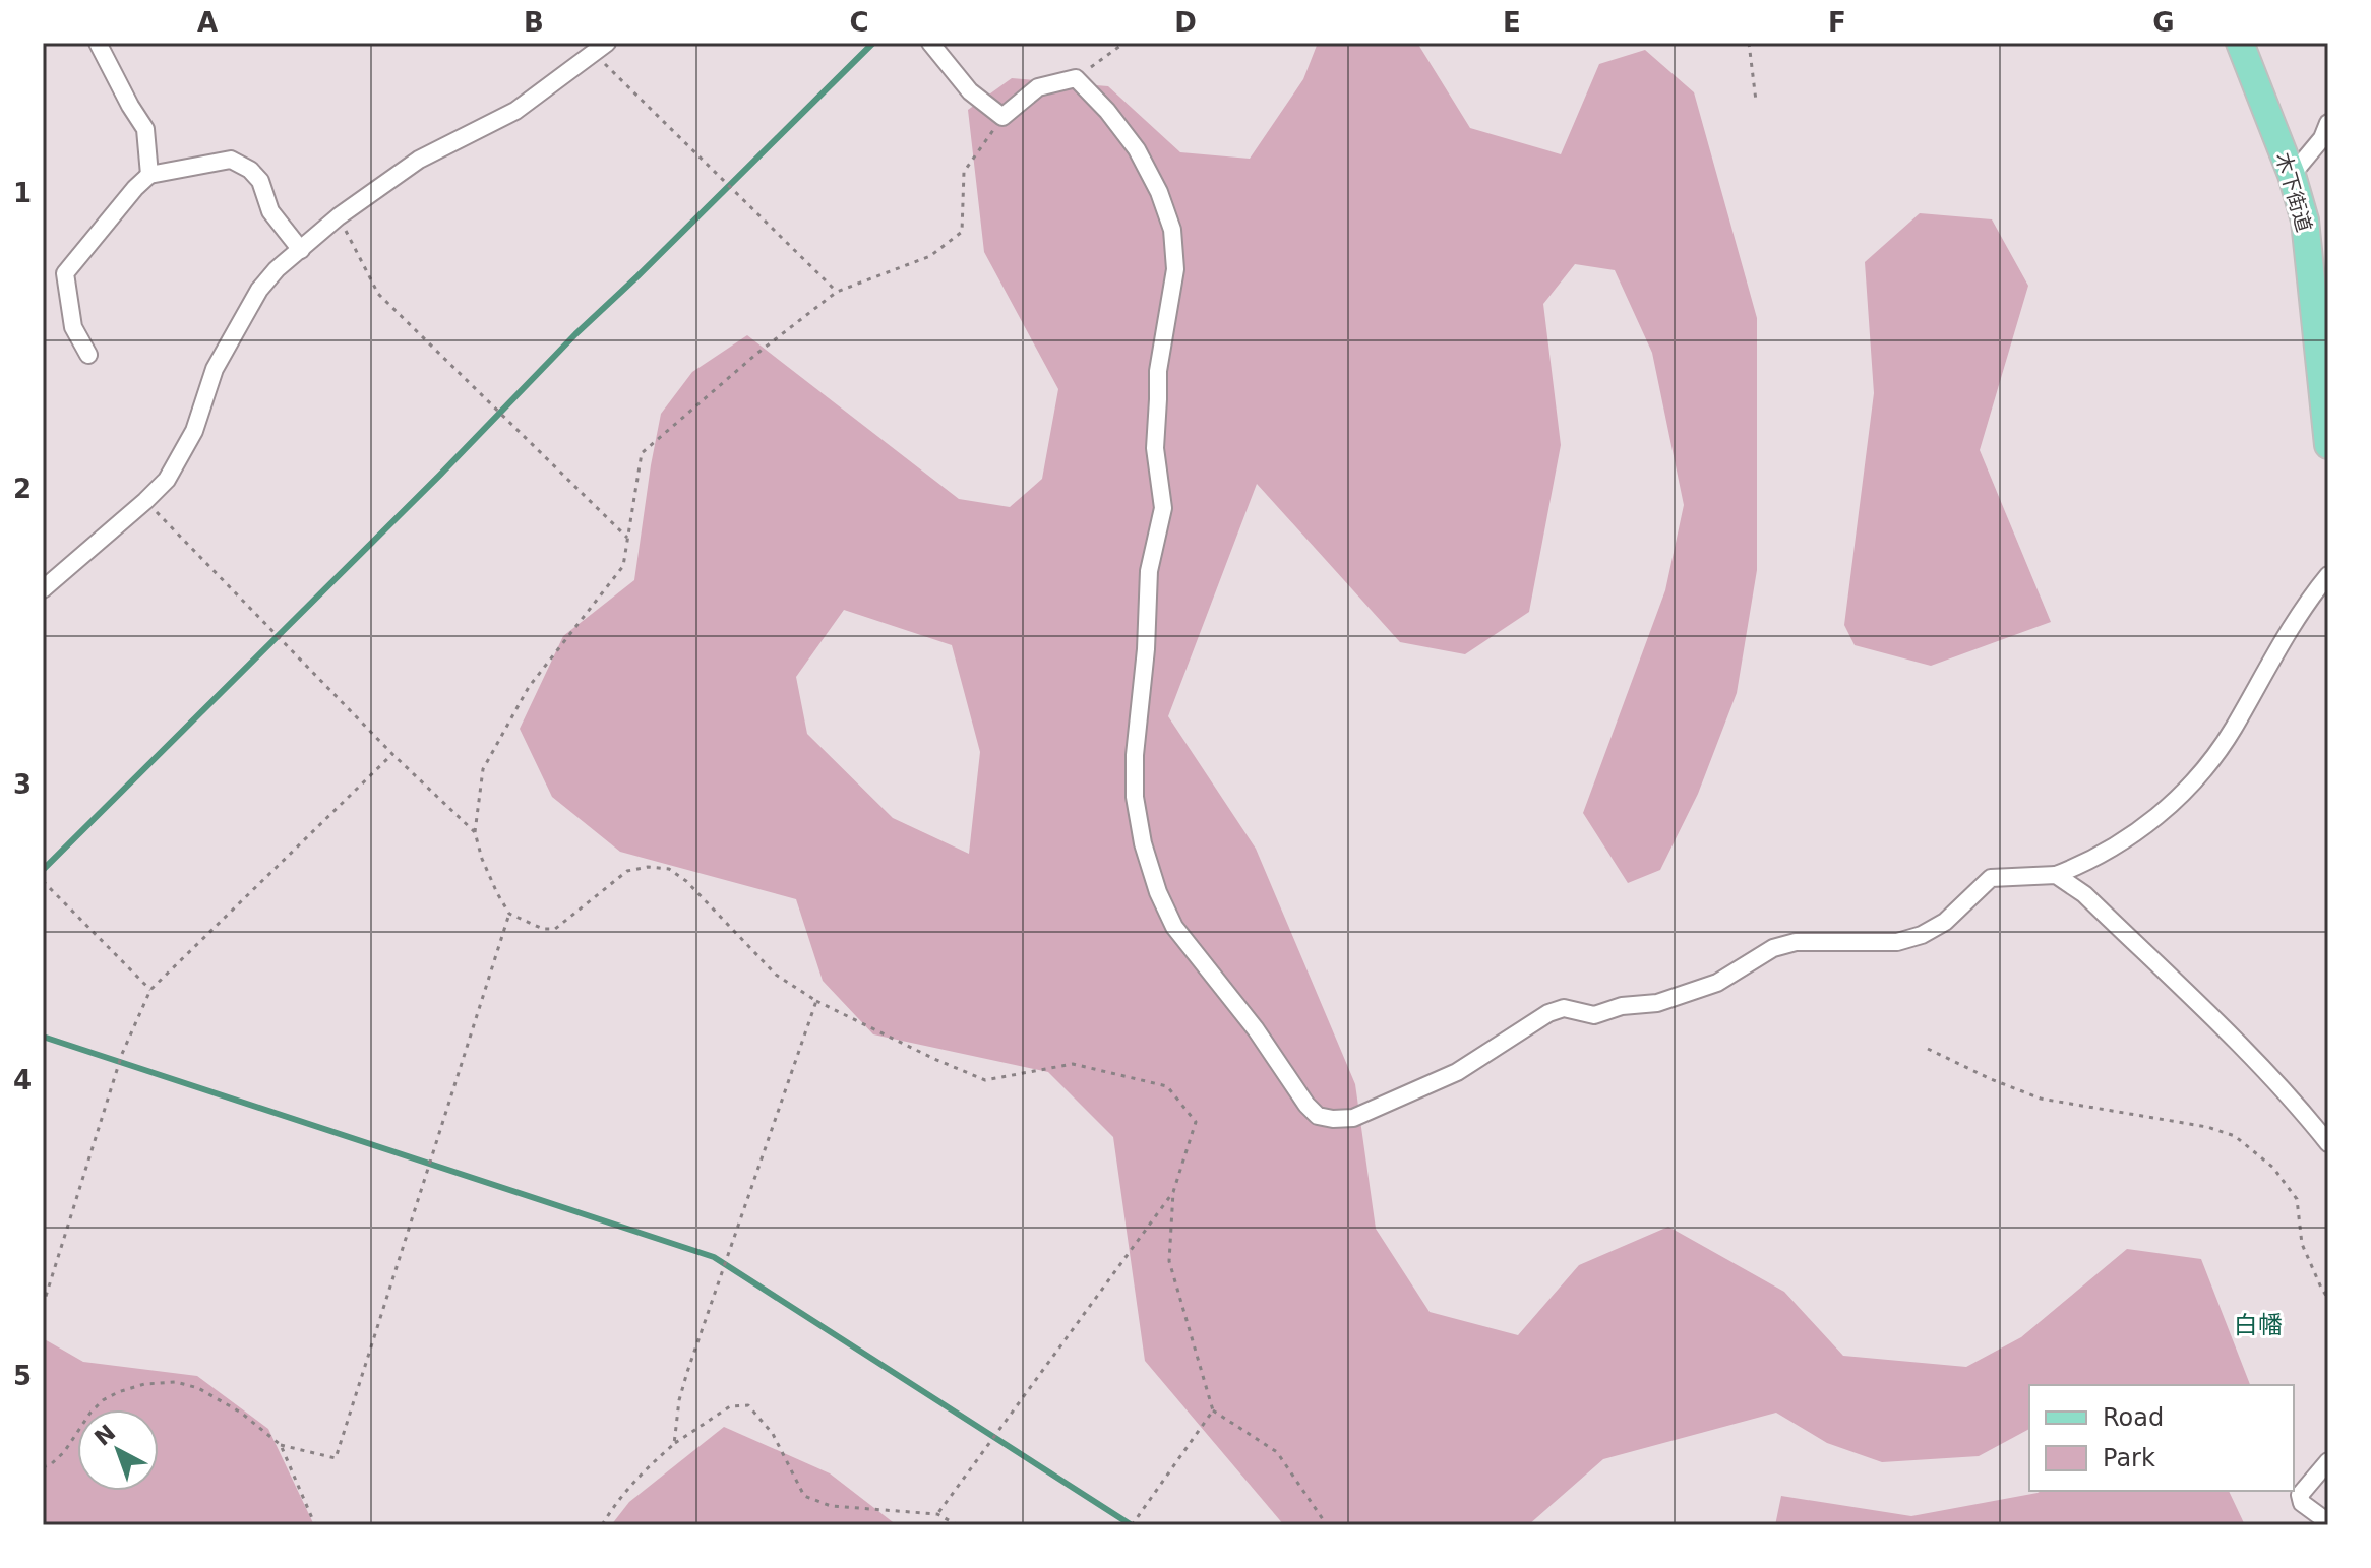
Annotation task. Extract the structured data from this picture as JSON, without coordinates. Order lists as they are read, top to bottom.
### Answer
{
  "streets": {
    "main road": ["木下街道"]
  },
  "districts": ["白幡"],
  "legend": ["Road", "Park"],
  "north": "top left",
  "grid": {
    "columns": [
      "A",
      "B",
      "C",
      "D",
      "E",
      "F",
      "G"
    ],
    "rows": [
      "1",
      "2",
      "3",
      "4",
      "5"
    ]
  }
}
